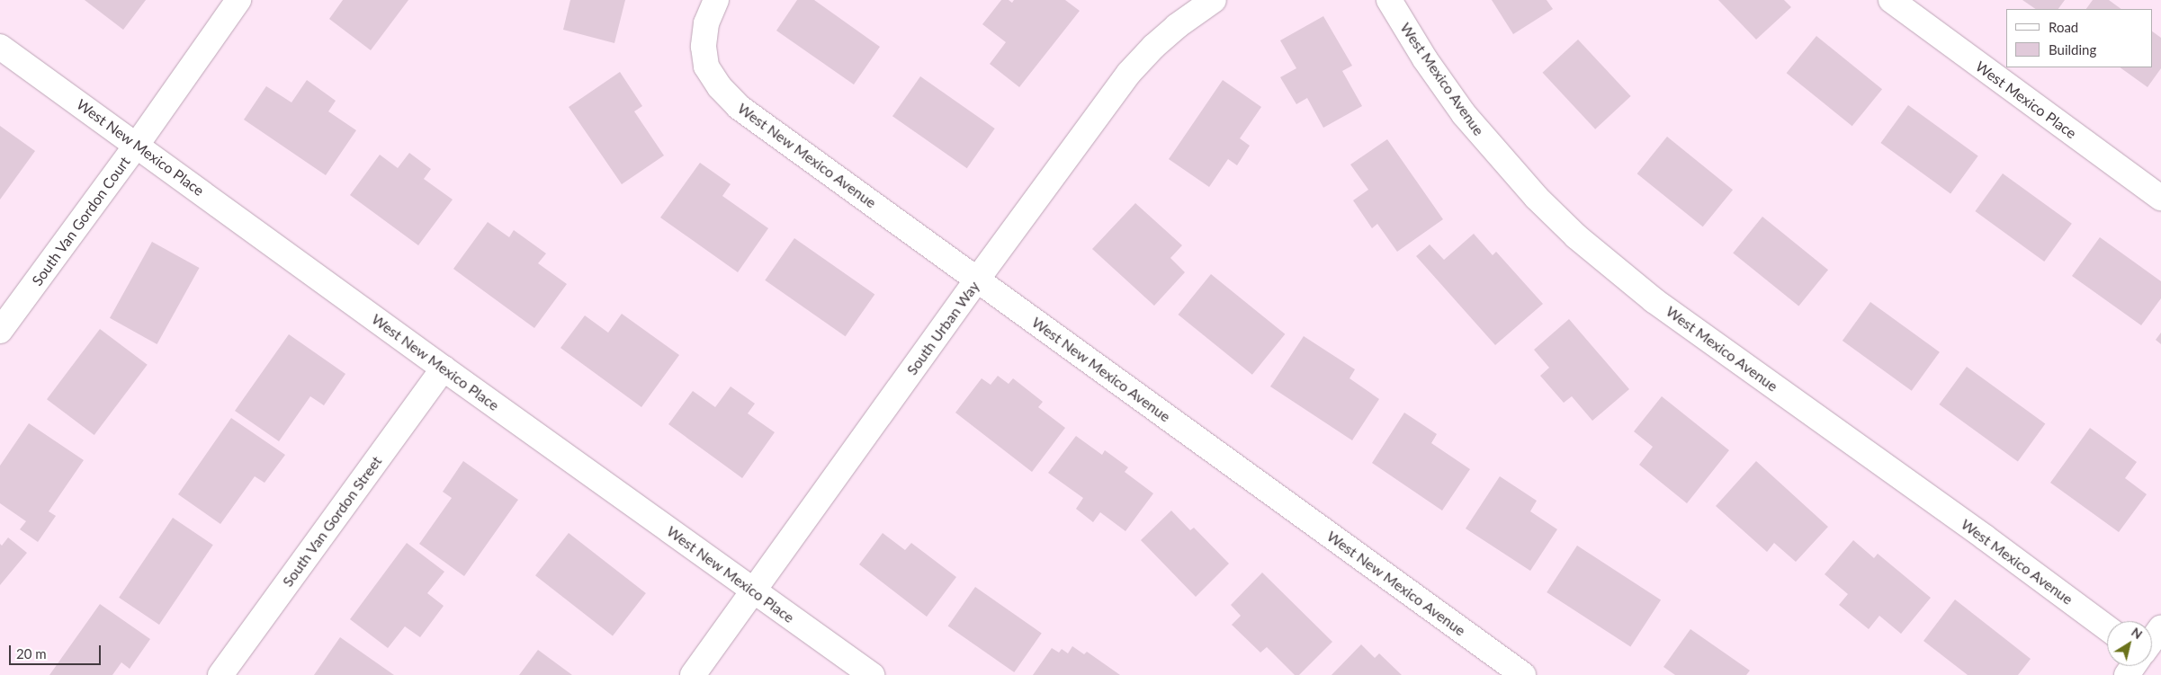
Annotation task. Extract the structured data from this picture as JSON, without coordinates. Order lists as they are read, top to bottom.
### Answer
{
  "streets": {
    "street": [
      "West Mexico Avenue",
      "West Mexico Place",
      "West New Mexico Place",
      "West New Mexico Avenue",
      "South Van Gordon Court",
      "South Urban Way",
      "South Van Gordon Street"
    ]
  },
  "crossings": [
    ["West New Mexico Place", "South Van Gordon Court"],
    ["West New Mexico Place", "South Urban Way"],
    ["West New Mexico Place", "South Van Gordon Street"],
    ["West New Mexico Avenue", "South Urban Way"]
  ],
  "legend": ["Road", "Building"],
  "scale_bar": "20 m",
  "north": "top right"
}
